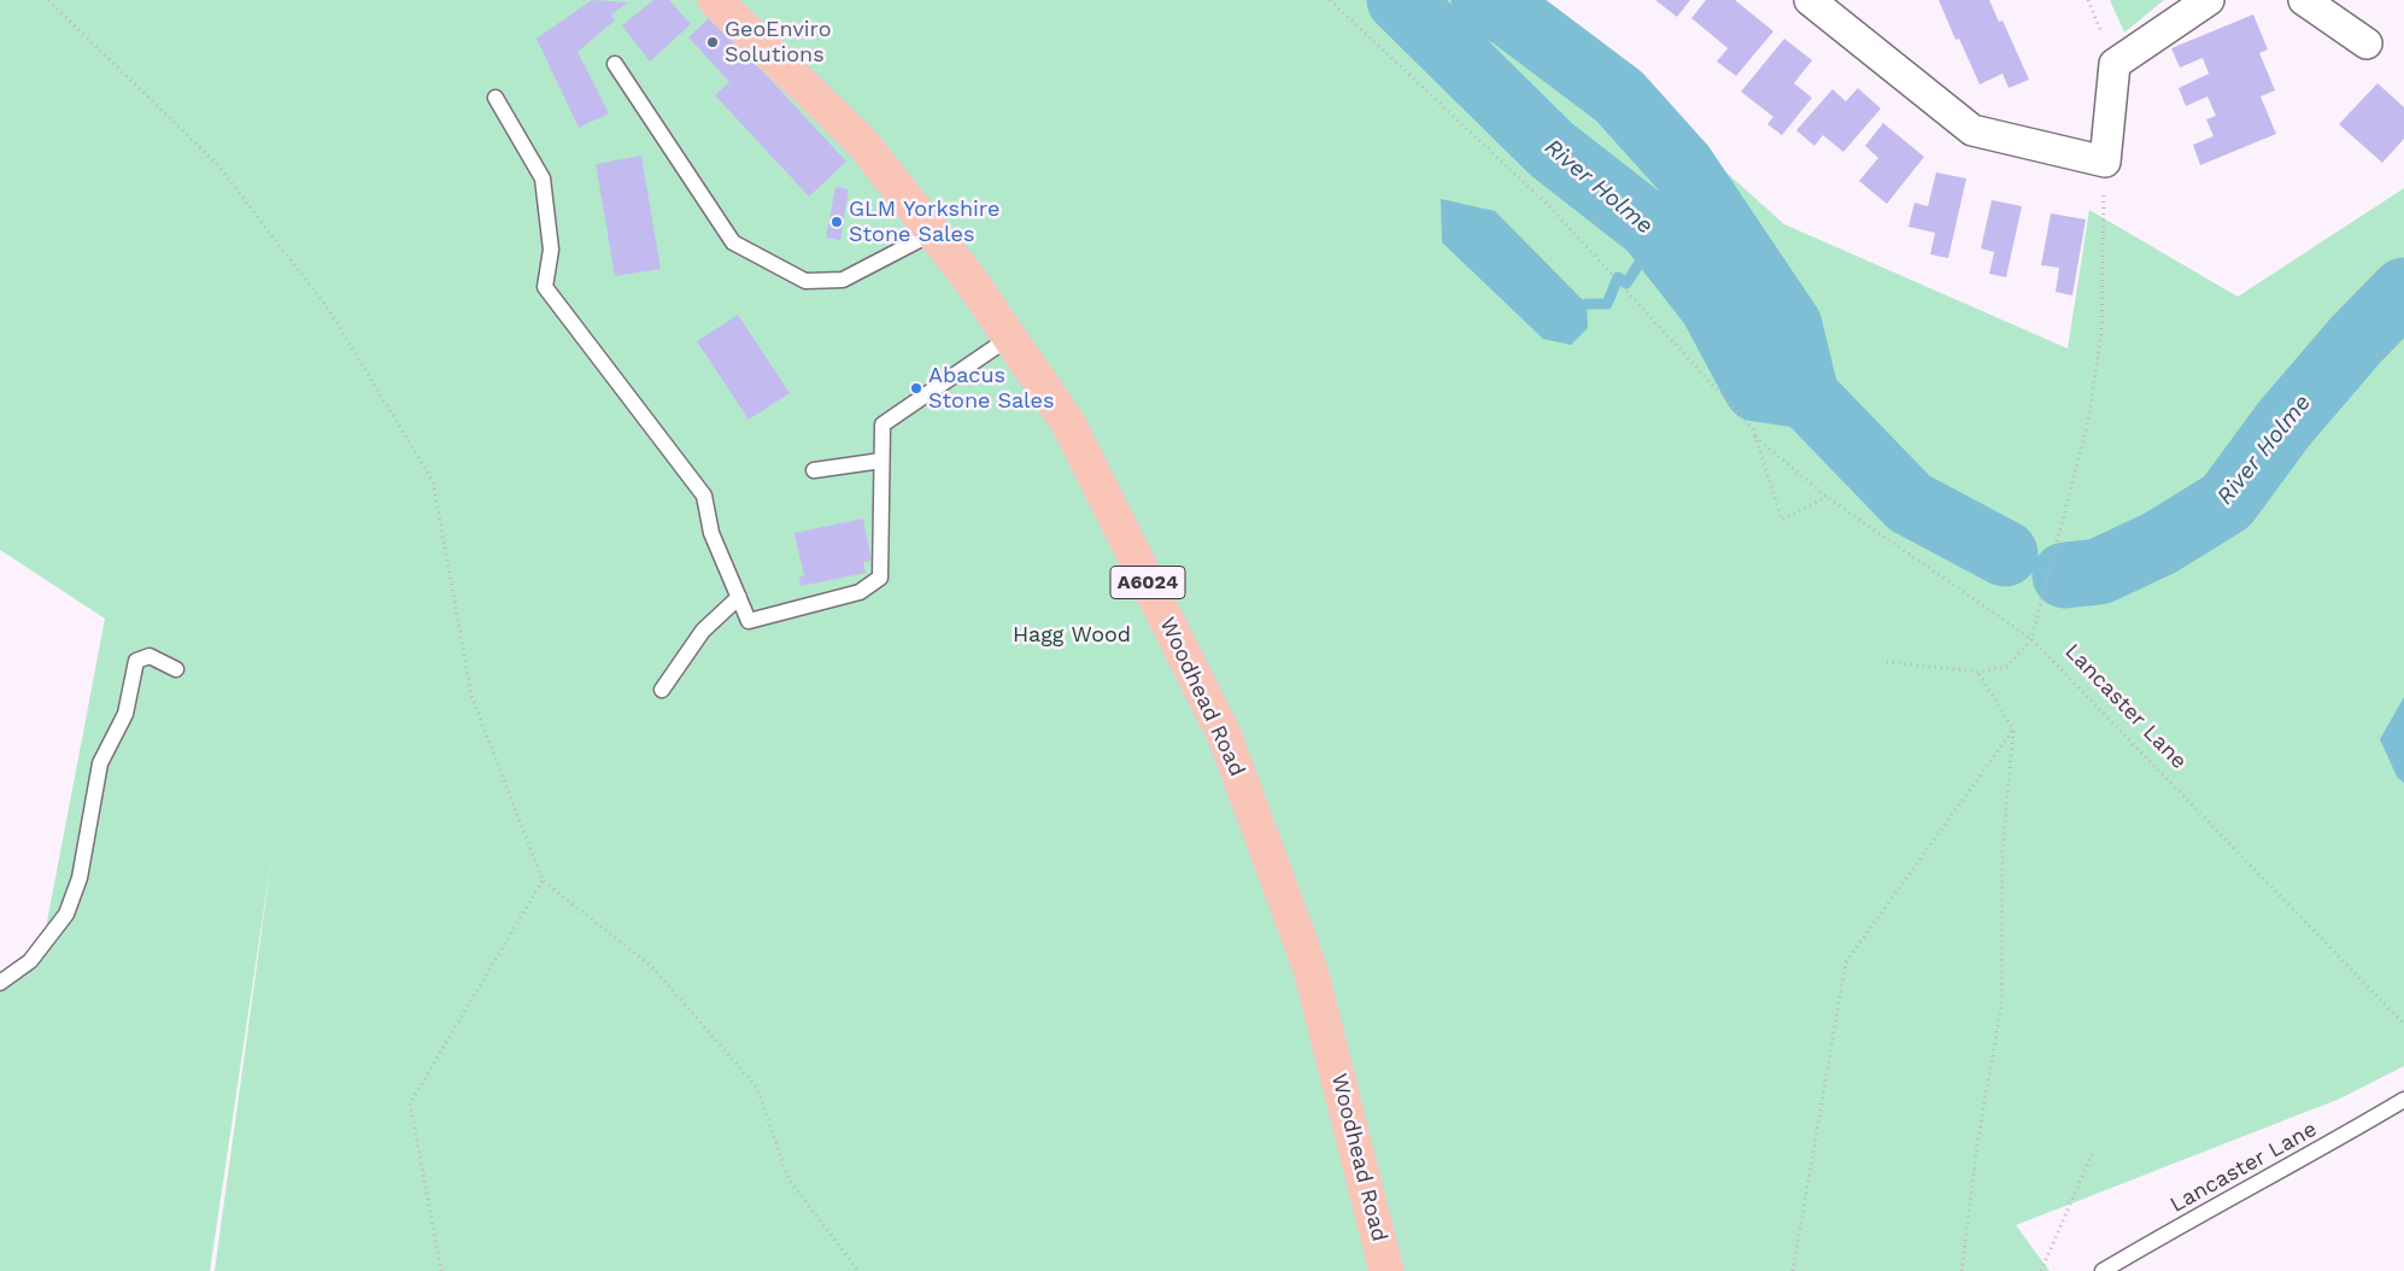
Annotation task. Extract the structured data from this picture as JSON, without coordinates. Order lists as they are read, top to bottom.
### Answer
{
  "streets": {
    "main road": ["A6024", "Woodhead Road"],
    "lane": ["Lancaster Lane"]
  },
  "water": ["River Holme"],
  "parks": ["Hagg Wood"],
  "places": ["GeoEnviro Solutions", "GLM Yorkshire Stone Sales", "Abacus Stone Sales"]
}
